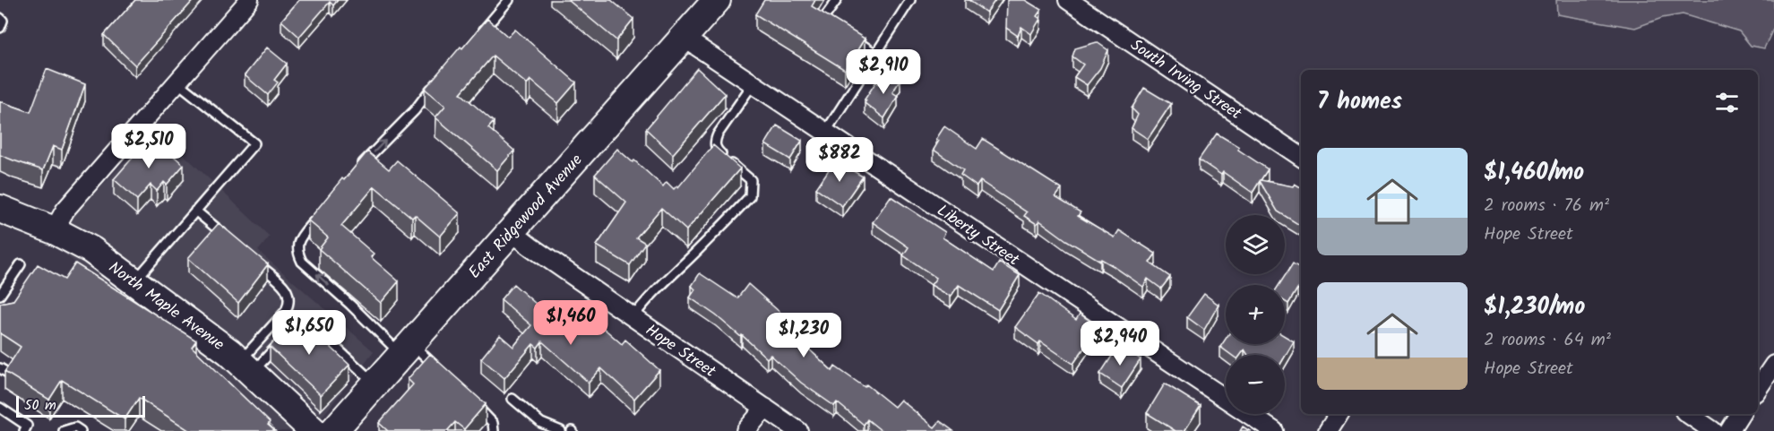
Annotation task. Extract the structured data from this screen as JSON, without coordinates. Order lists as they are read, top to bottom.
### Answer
{
  "streets": {
    "main road": ["East Ridgewood Avenue", "North Maple Avenue"],
    "street": ["South Irving Street", "Liberty Street", "Hope Street"]
  },
  "crossings": [
    ["East Ridgewood Avenue", "Liberty Street"],
    ["East Ridgewood Avenue", "Hope Street"]
  ],
  "scale_bar": "50 m",
  "page": {
    "price": [
      "$2,910",
      "$2,510",
      "$882",
      "$1,460",
      "$1,650",
      "$1,230",
      "$2,940"
    ],
    "heading": "7 homes",
    "list": [
      {
        "name": "$1,460/mo",
        "note": "2 rooms · 76 m² · Hope Street"
      },
      {
        "name": "$1,230/mo",
        "note": "2 rooms · 64 m² · Hope Street"
      }
    ],
    "map_buttons": ["+", "−"],
    "scale": "50 m"
  }
}
